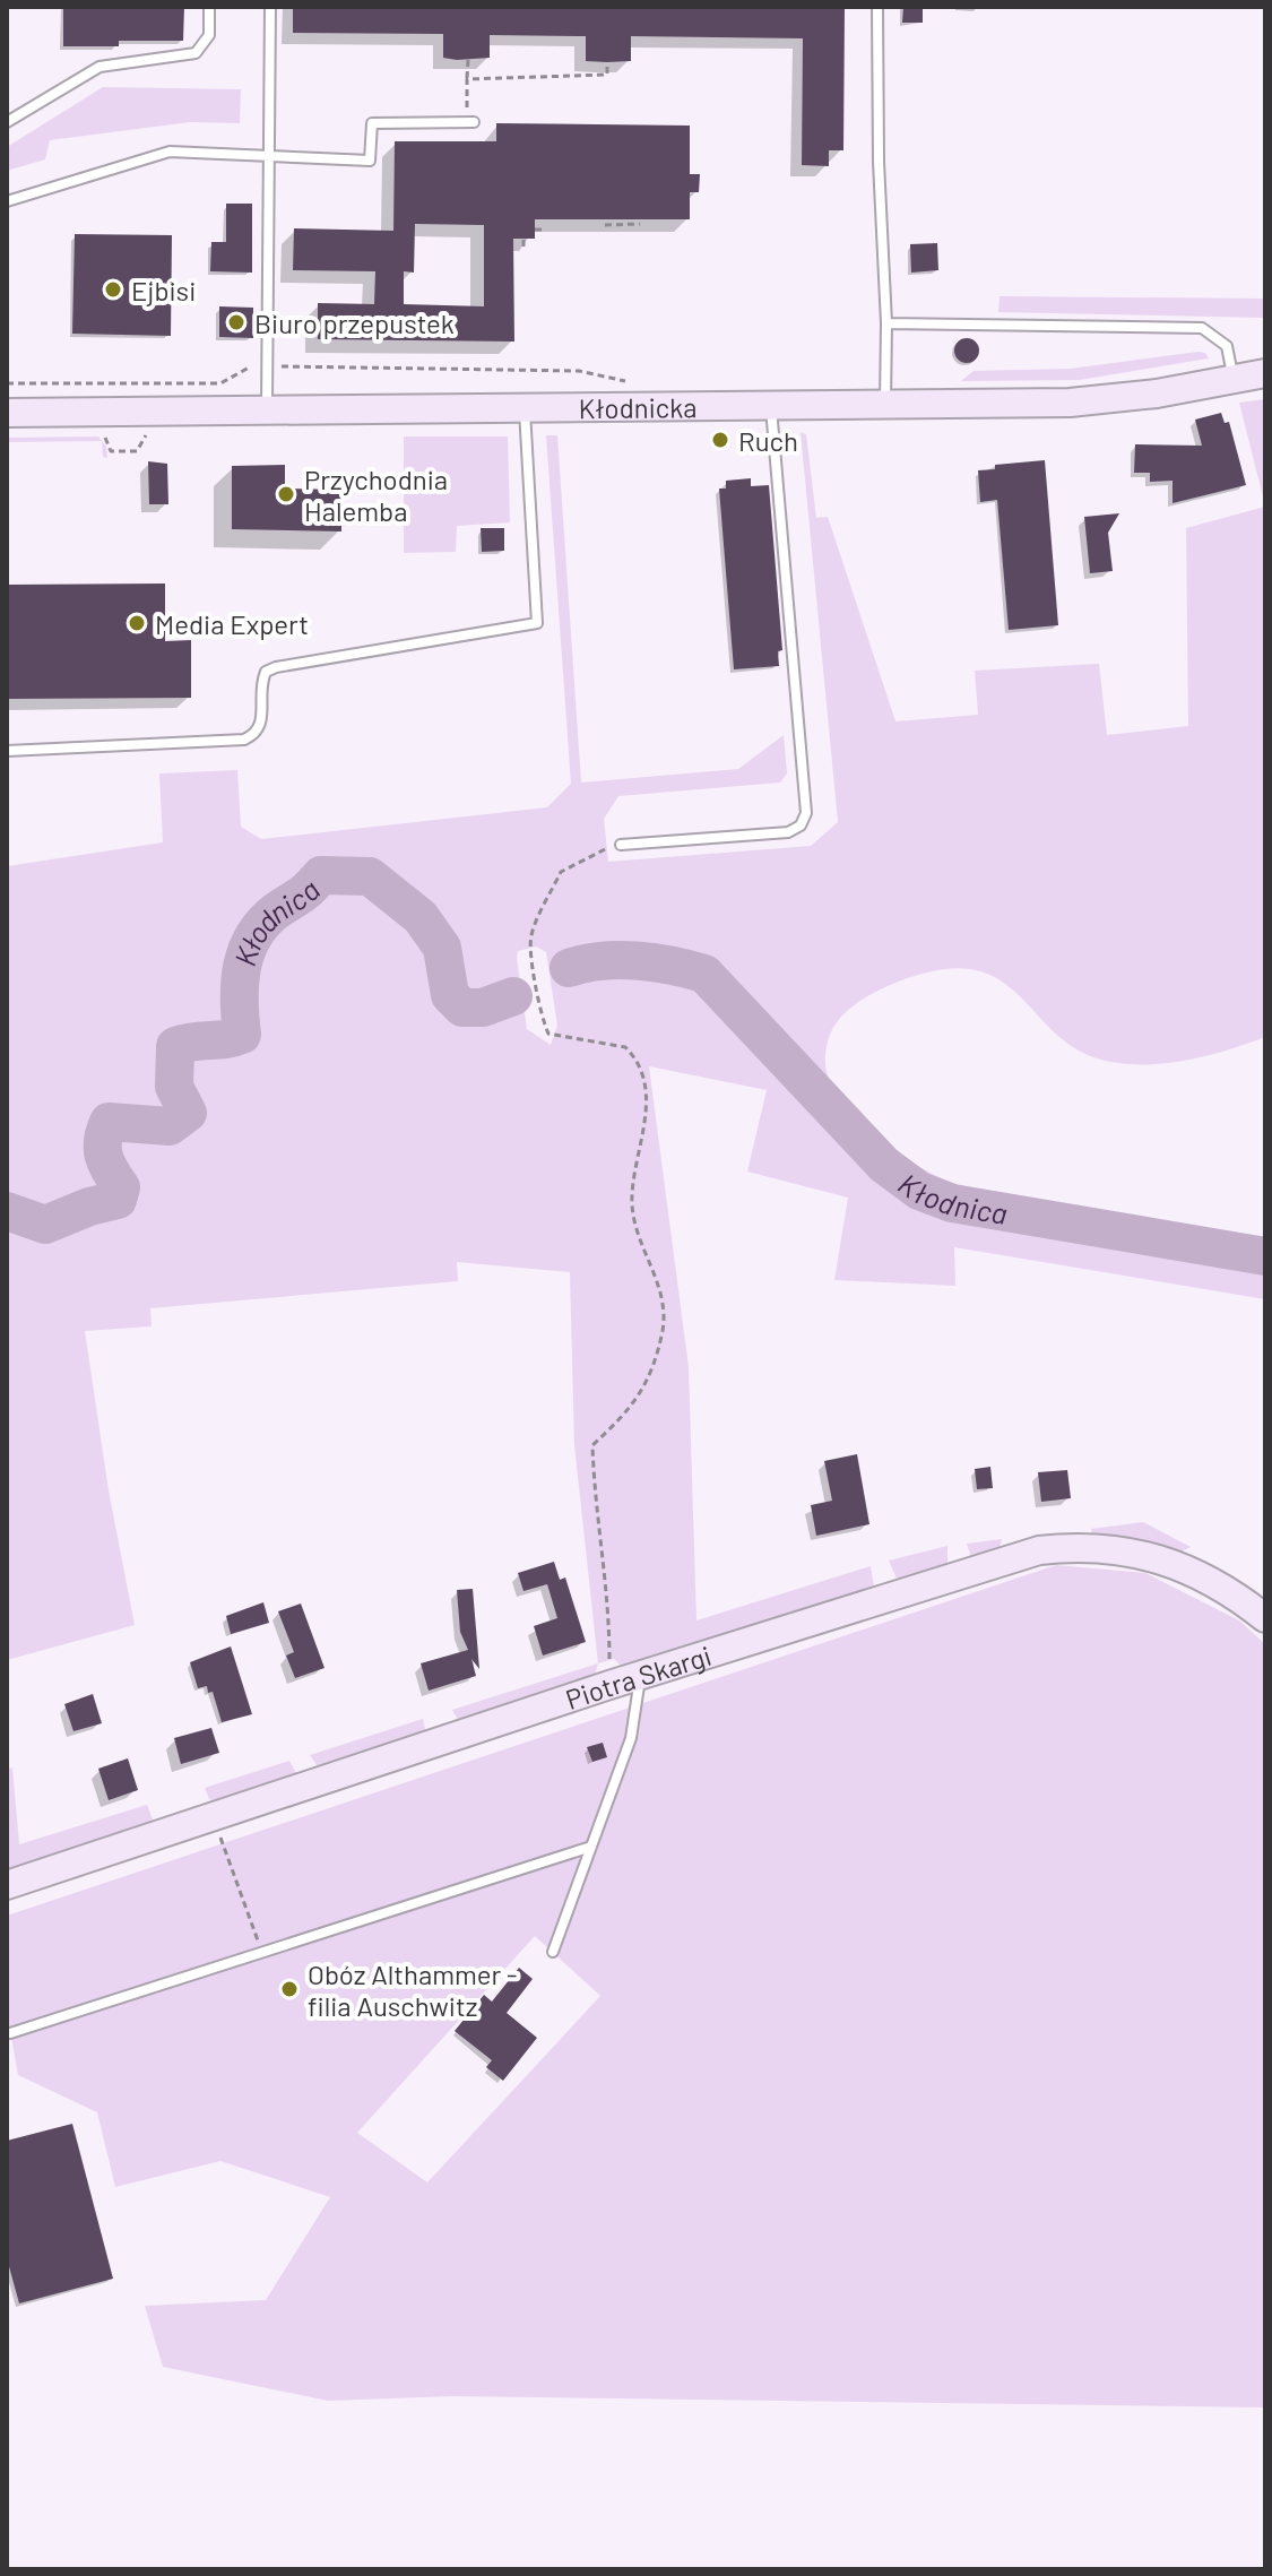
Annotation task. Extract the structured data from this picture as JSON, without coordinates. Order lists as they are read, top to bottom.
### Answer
{
  "streets": {
    "street": ["Kłodnicka", "Piotra Skargi"]
  },
  "water": ["Kłodnica"],
  "places": [
    "Ejbisi",
    "Biuro przepustek",
    "Ruch",
    "Przychodnia Halemba",
    "Media Expert",
    "Obóz Althammer - filia Auschwitz"
  ]
}
